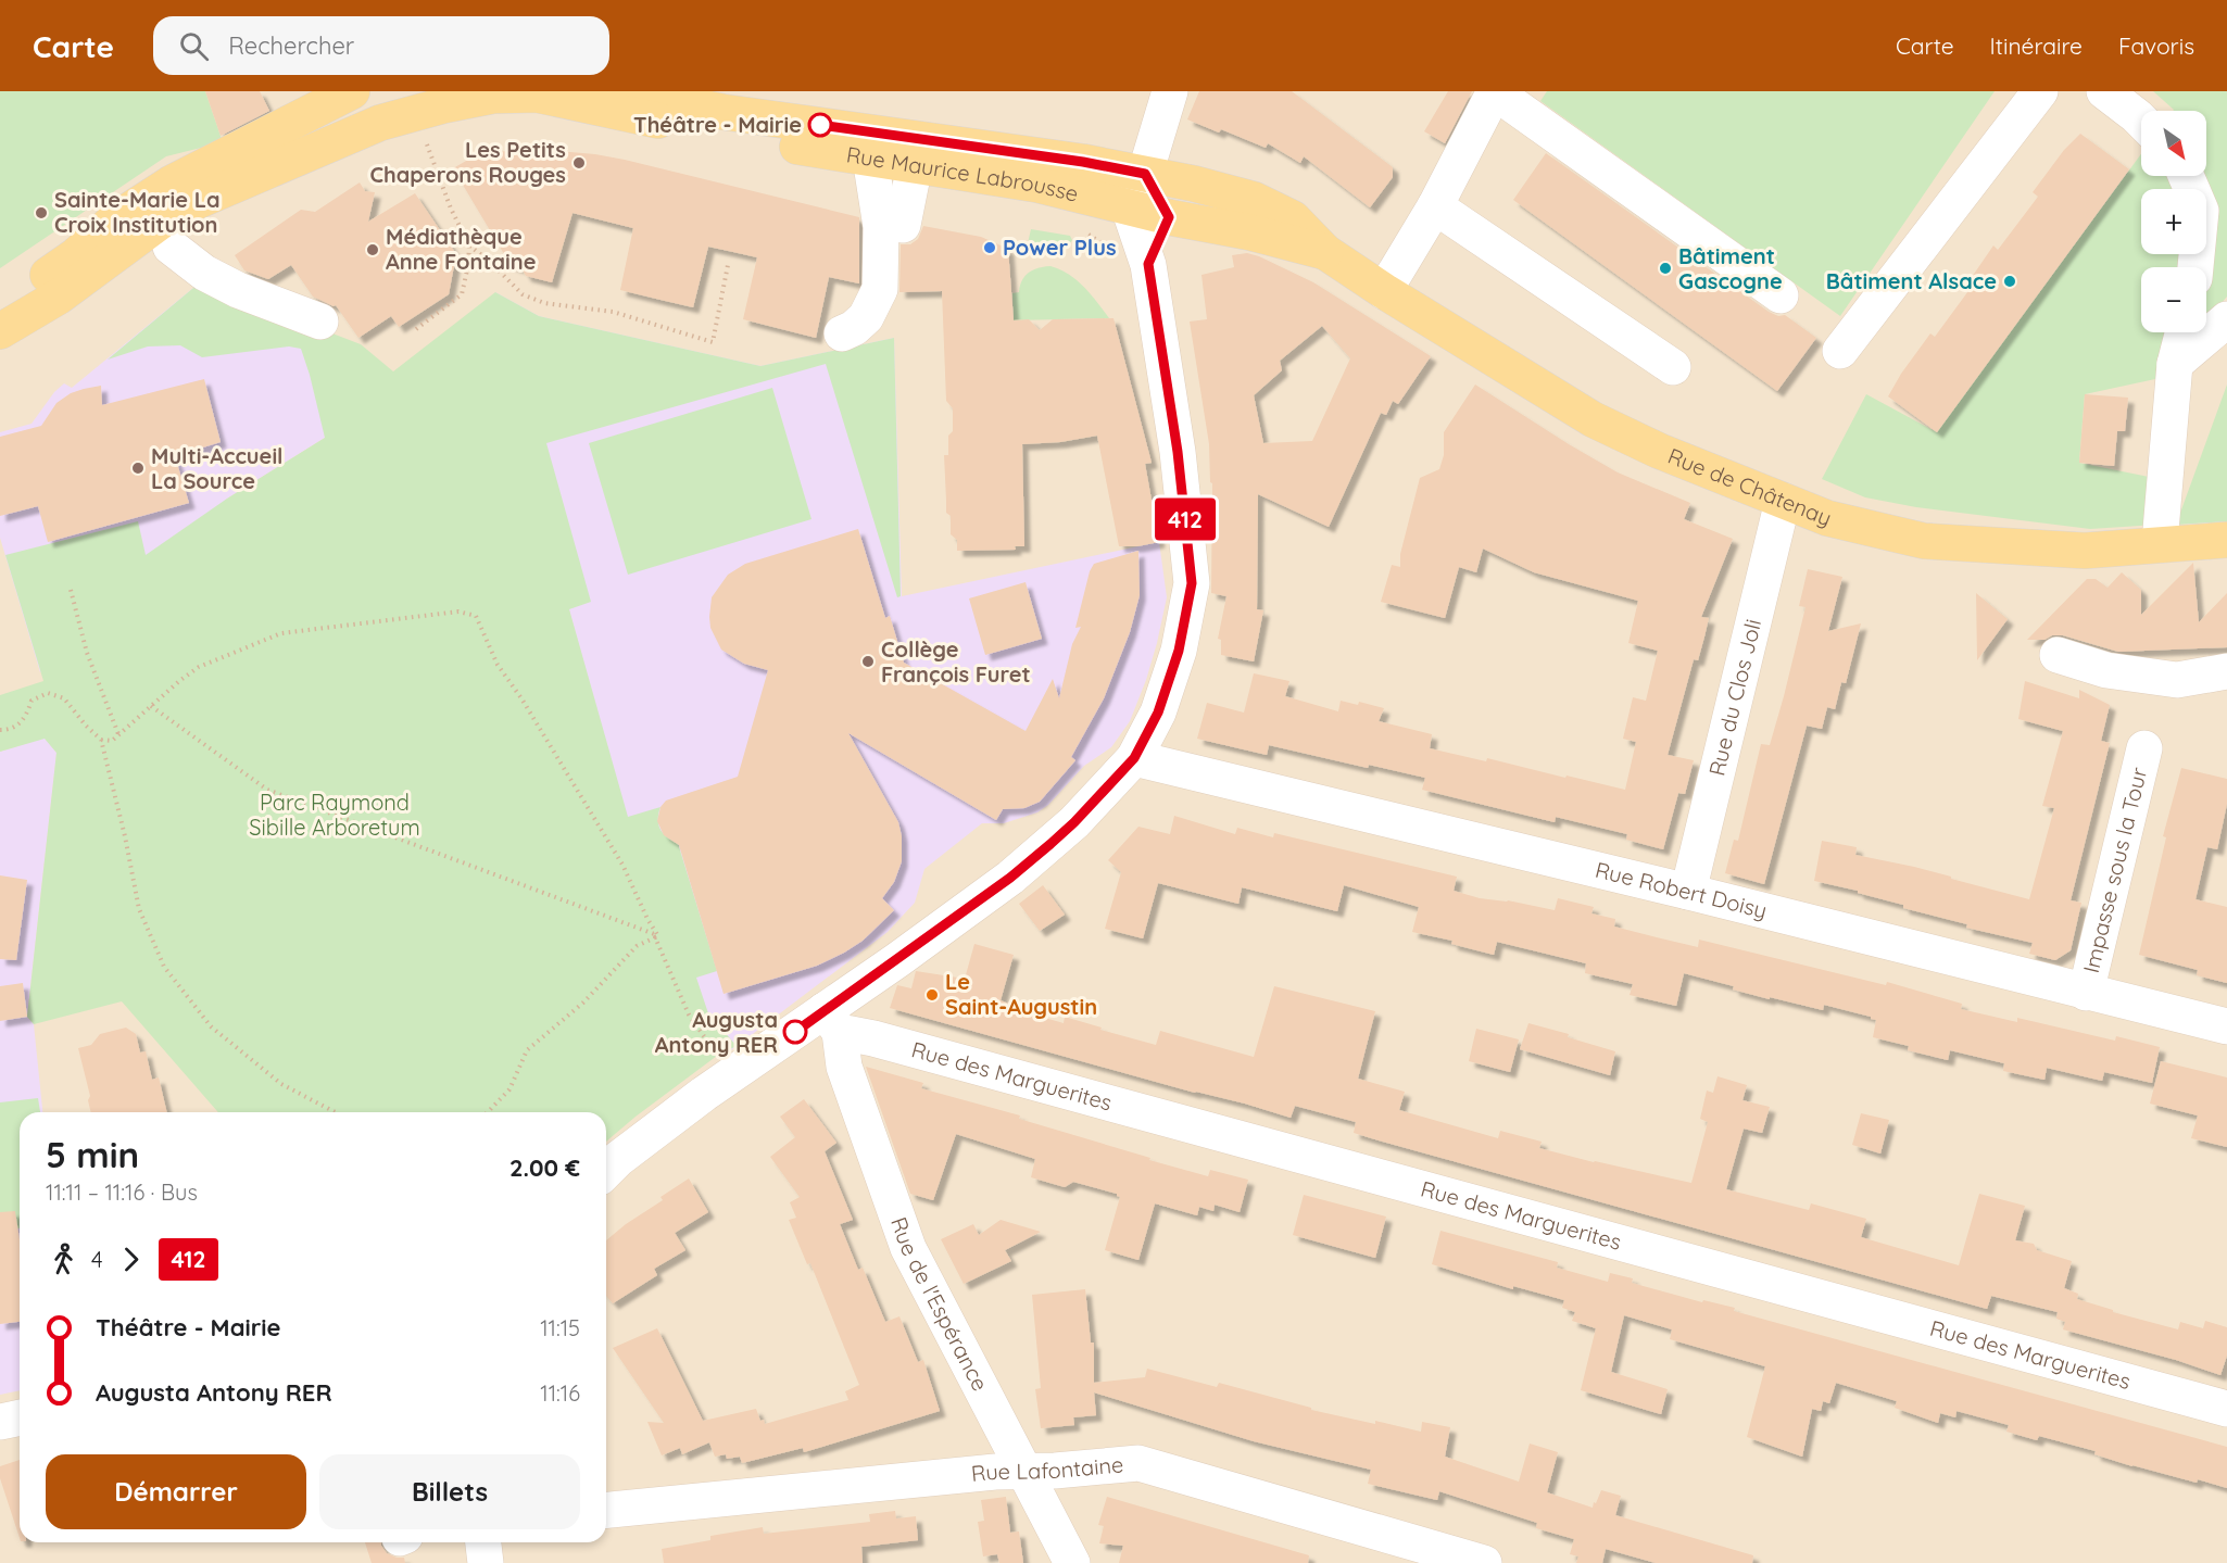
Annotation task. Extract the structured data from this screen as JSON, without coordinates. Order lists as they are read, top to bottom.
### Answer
{
  "streets": {
    "main road": ["Rue Maurice Labrousse", "Rue de Châtenay"],
    "street": [
      "Rue du Clos Joli",
      "Impasse sous la Tour",
      "Rue Robert Doisy",
      "Rue des Marguerites",
      "Rue de l'Espérance",
      "Rue Lafontaine"
    ]
  },
  "crossings": [
    ["Rue Maurice Labrousse", "Rue de Châtenay"],
    ["Rue de Châtenay", "Rue du Clos Joli"],
    ["Rue du Clos Joli", "Rue Robert Doisy"],
    ["Impasse sous la Tour", "Rue Robert Doisy"],
    ["Rue des Marguerites", "Rue de l'Espérance"],
    ["Rue de l'Espérance", "Rue Lafontaine"]
  ],
  "parks": ["Parc Raymond Sibille Arboretum"],
  "places": [
    "Théâtre - Mairie",
    "Les Petits Chaperons Rouges",
    "Sainte-Marie La Croix Institution",
    "Power Plus",
    "Médiathèque Anne Fontaine",
    "Bâtiment Gascogne",
    "Bâtiment Alsace",
    "Multi-Accueil La Source",
    "Collège François Furet",
    "Le Saint-Augustin",
    "Augusta Antony RER"
  ],
  "lines": ["bus line 412"],
  "north": "bottom right",
  "page": {
    "header": "Carte",
    "search": "Rechercher",
    "nav": ["Carte", "Itinéraire", "Favoris"],
    "on_map": "412",
    "map_buttons": ["+", "−"],
    "heading": ["5 min", "11:11 – 11:16 · Bus", "2.00 €"],
    "legs": ["4", "412"],
    "list": [
      {
        "name": "Théâtre - Mairie",
        "value": "11:15"
      },
      {
        "name": "Augusta Antony RER",
        "value": "11:16"
      }
    ],
    "buttons": ["Démarrer", "Billets"]
  }
}
